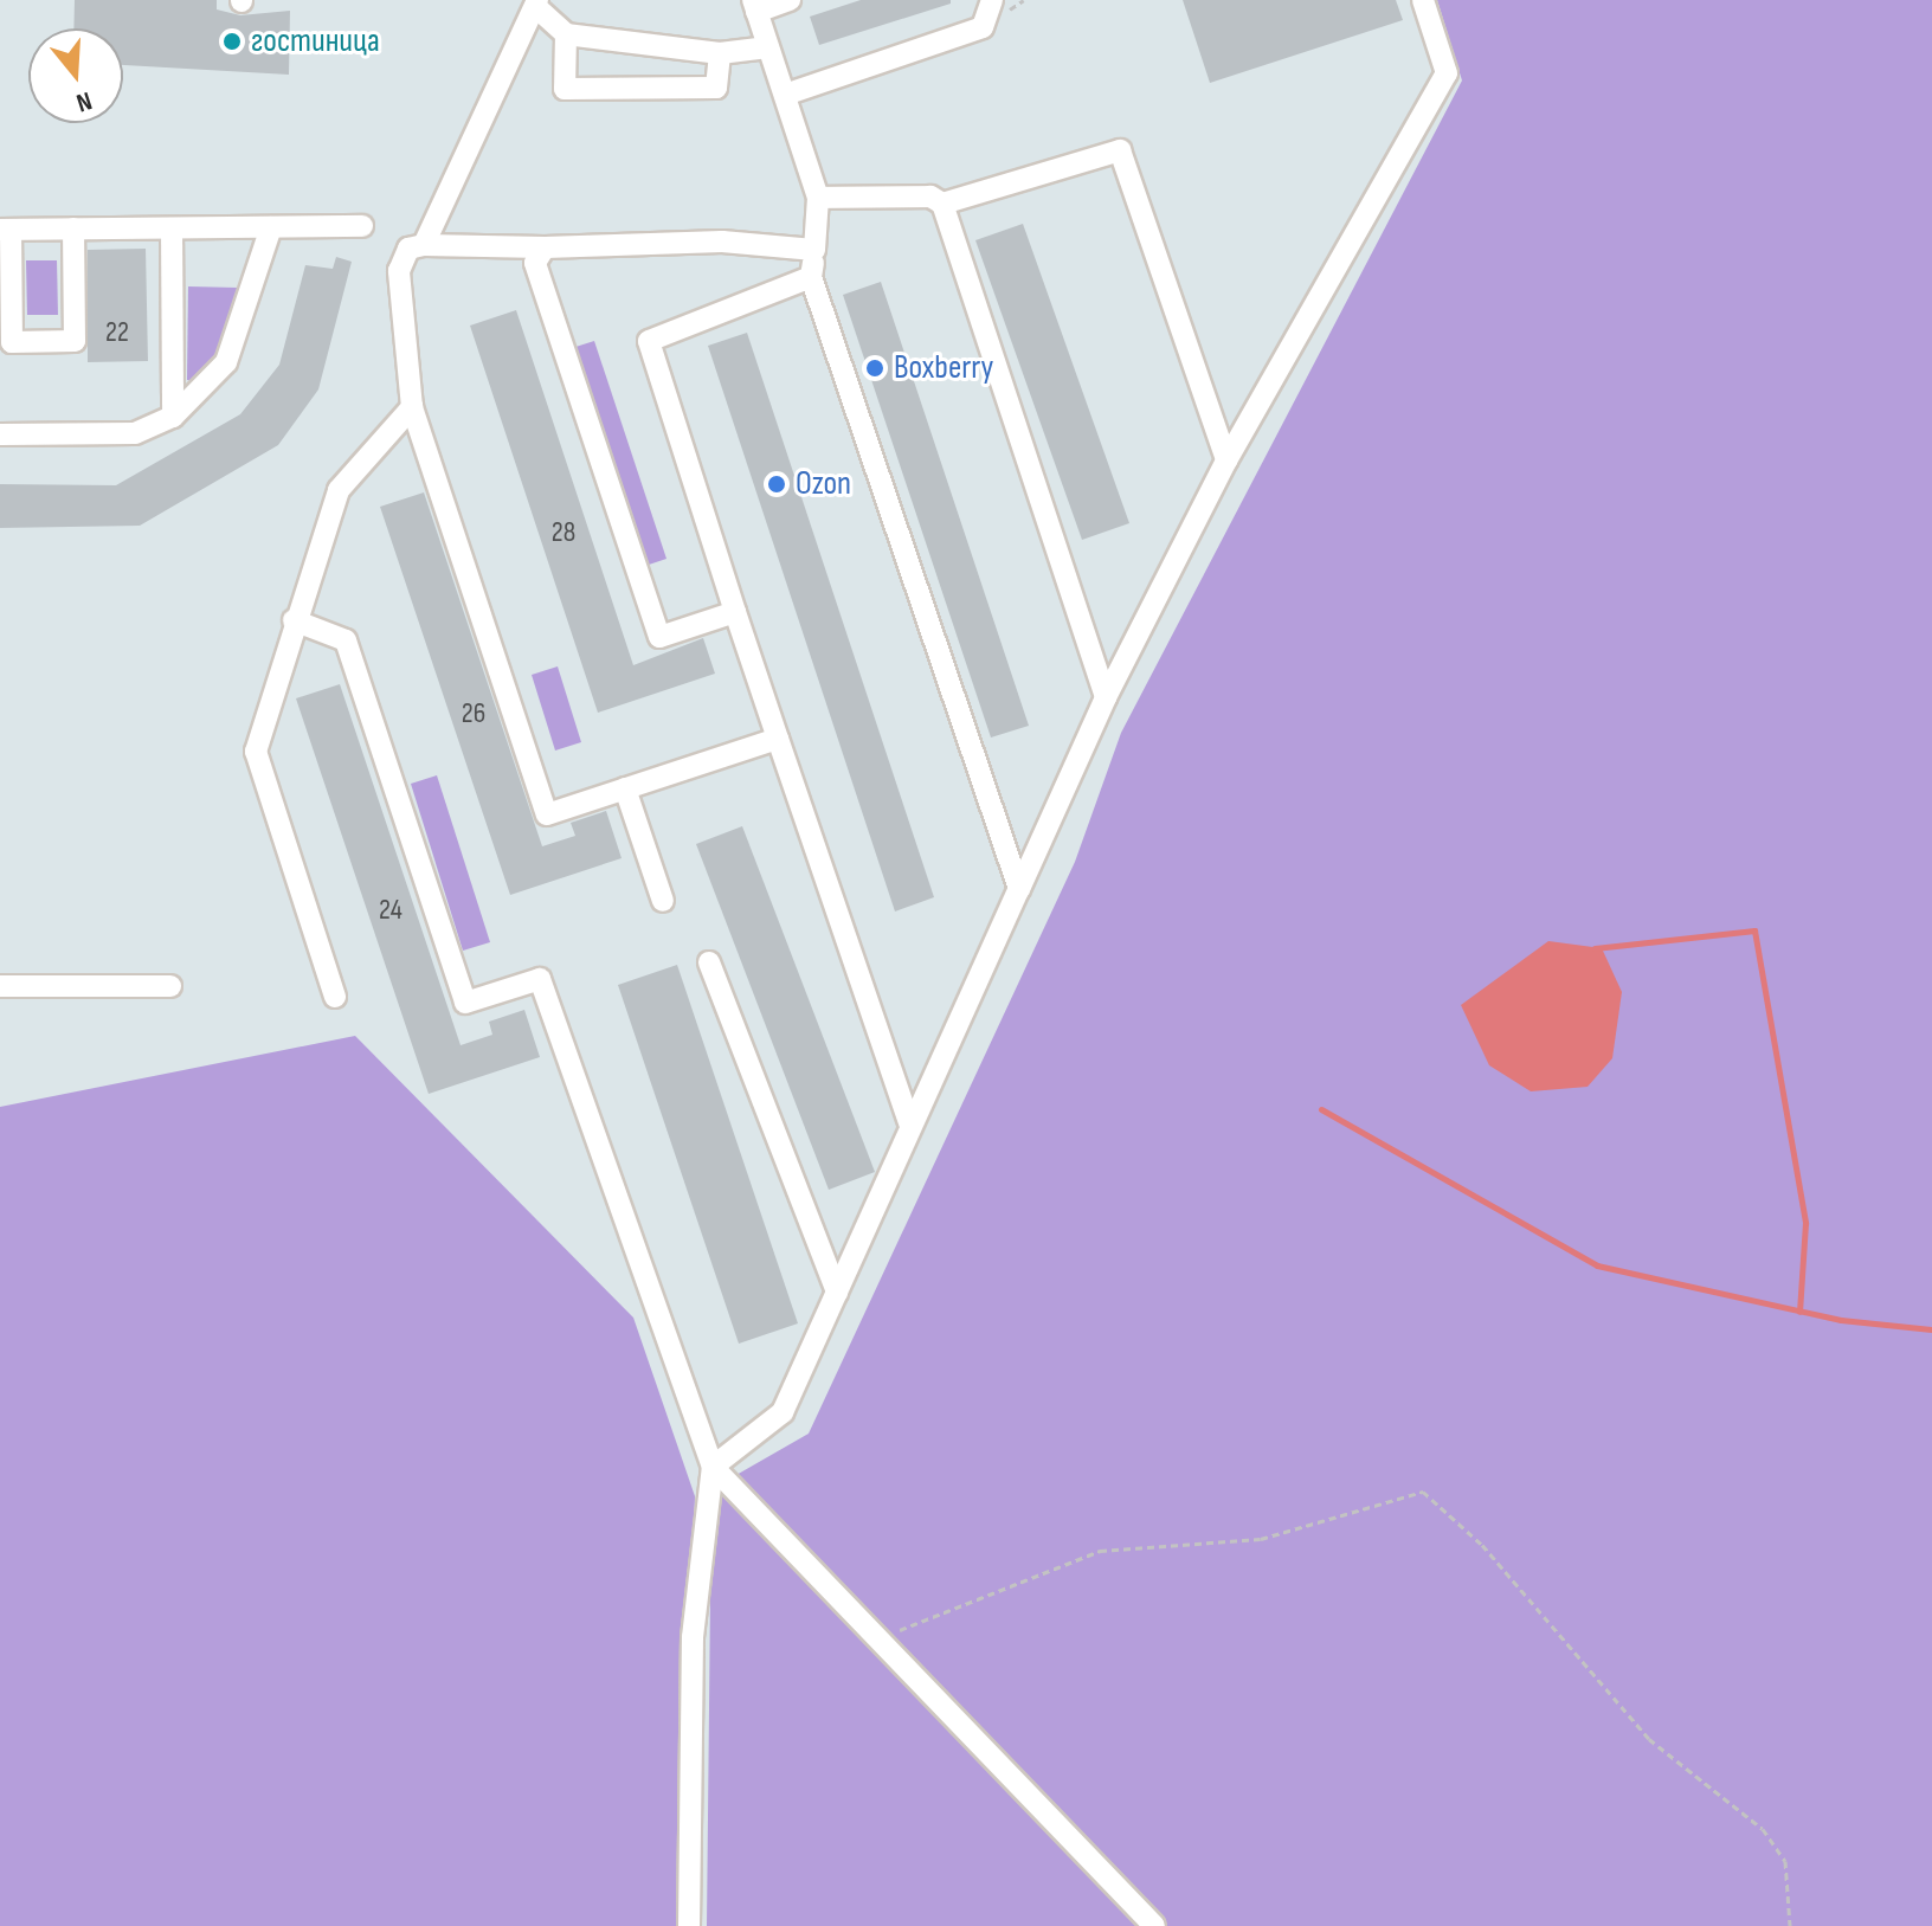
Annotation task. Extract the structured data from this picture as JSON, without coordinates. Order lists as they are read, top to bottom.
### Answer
{
  "places": ["гостиница", "Boxberry", "Ozon"],
  "house_numbers": [
    "22",
    "28",
    "26",
    "24"
  ],
  "north": "bottom"
}
